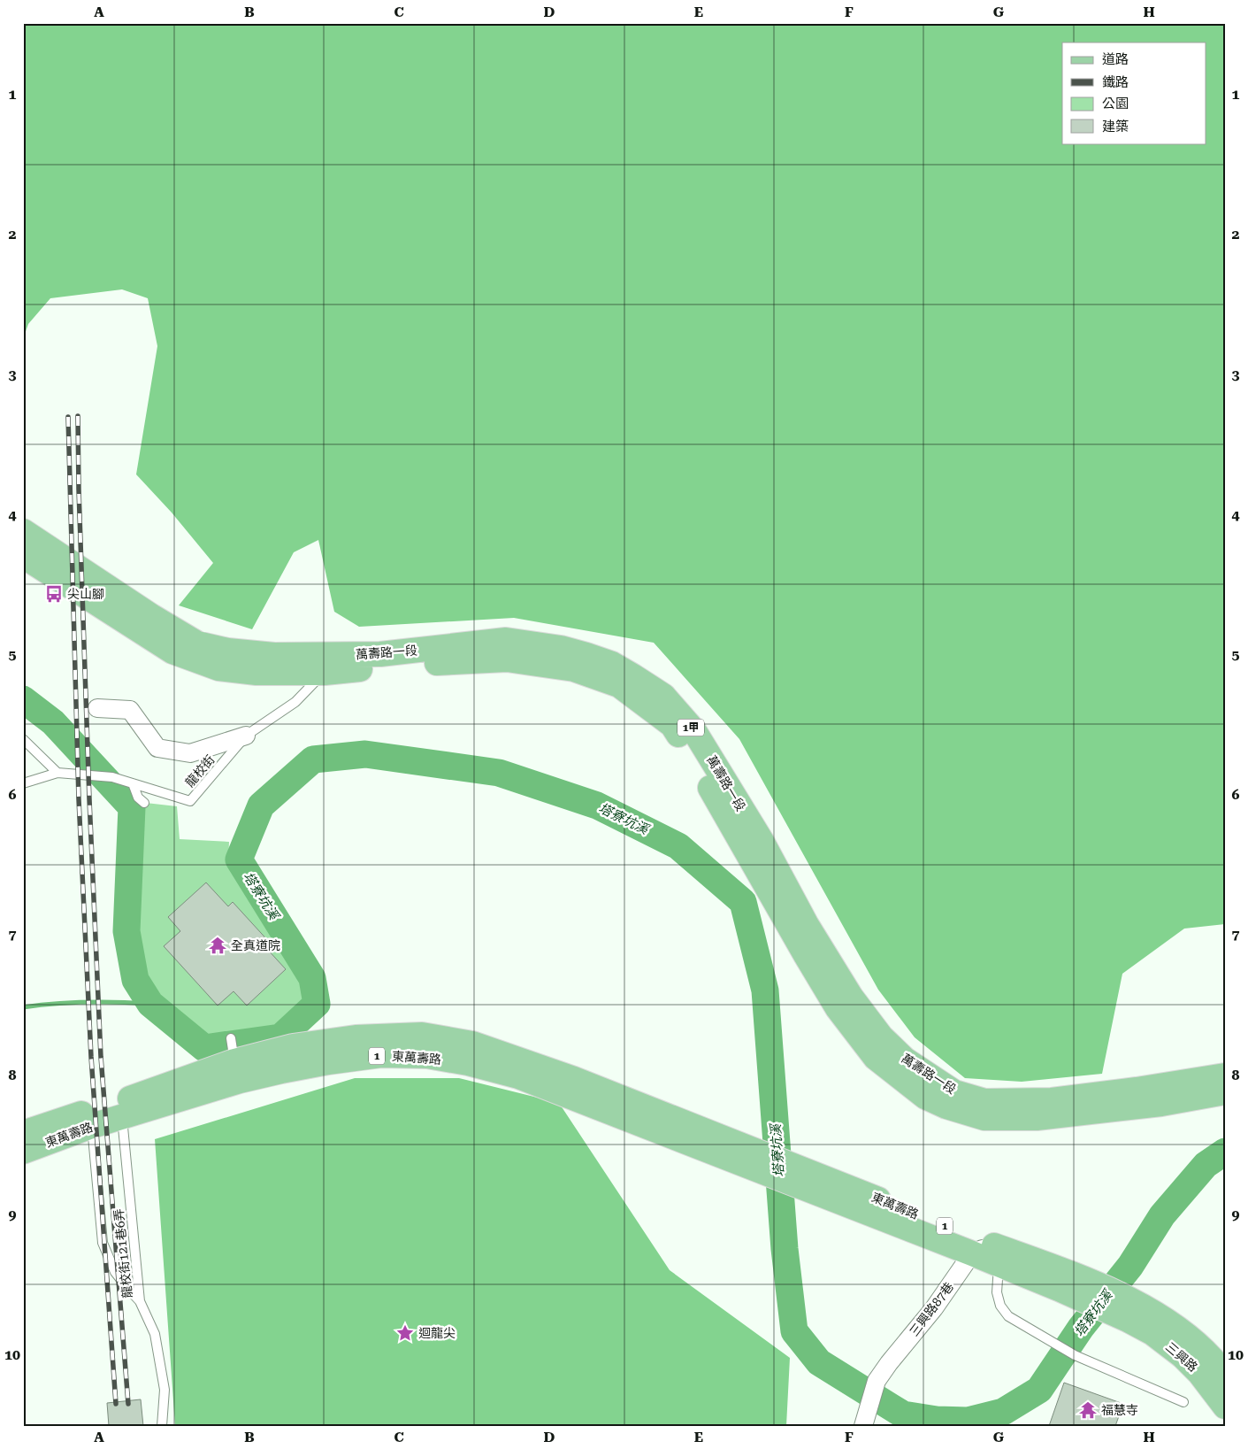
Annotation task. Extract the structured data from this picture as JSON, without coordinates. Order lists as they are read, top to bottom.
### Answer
{
  "streets": {
    "main road": [
      "萬壽路一段",
      "1甲",
      "1",
      "東萬壽路",
      "三興路"
    ],
    "street": ["三興路87巷"],
    "lane": ["龍校街", "龍校街121巷6弄"]
  },
  "crossings": [
    ["萬壽路一段", "龍校街"],
    ["東萬壽路", "龍校街121巷6弄"],
    ["東萬壽路", "三興路87巷"],
    ["東萬壽路", "三興路"]
  ],
  "water": ["塔寮坑溪"],
  "places": {
    "bus stop": ["尖山腳"],
    "temple": ["全真道院", "福慧寺"],
    "place": ["迴龍尖"]
  },
  "legend": [
    "道路",
    "鐵路",
    "公園",
    "建築"
  ],
  "grid": {
    "columns": [
      "A",
      "B",
      "C",
      "D",
      "E",
      "F",
      "G",
      "H"
    ],
    "rows": [
      "1",
      "2",
      "3",
      "4",
      "5",
      "6",
      "7",
      "8",
      "9",
      "10"
    ]
  }
}
